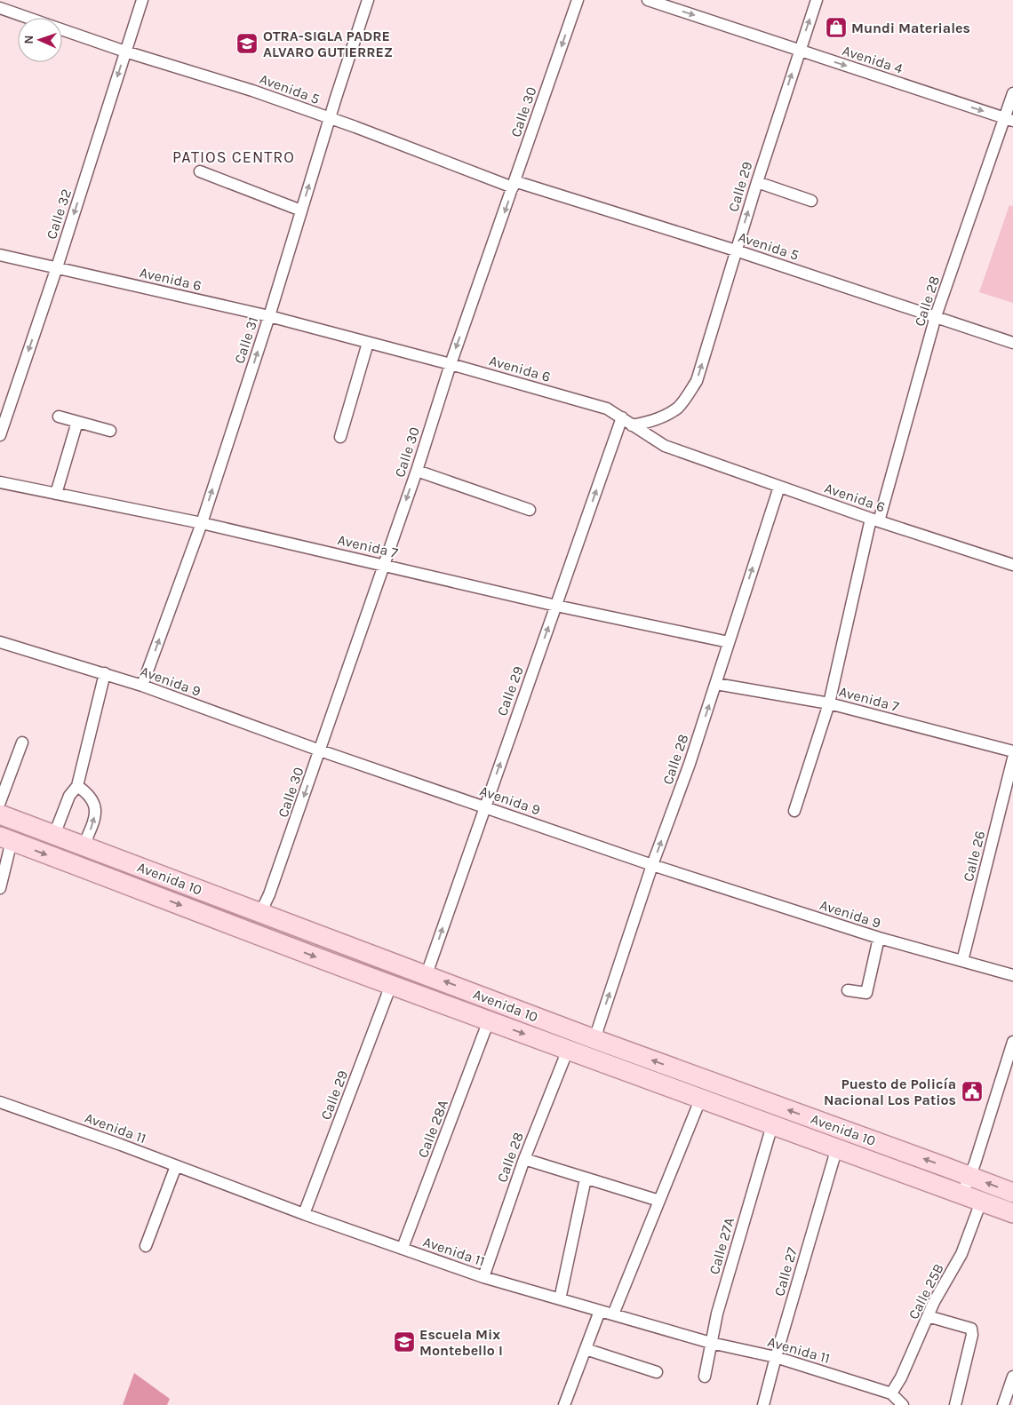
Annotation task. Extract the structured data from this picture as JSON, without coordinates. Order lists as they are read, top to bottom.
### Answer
{
  "streets": {
    "main road": ["Avenida 10"],
    "street": [
      "Avenida 4",
      "Avenida 5",
      "Calle 30",
      "Calle 29",
      "Calle 32",
      "Avenida 6",
      "Calle 28",
      "Calle 31",
      "Avenida 7",
      "Avenida 9",
      "Calle 26",
      "Avenida 11",
      "Calle 28A",
      "Calle 27A",
      "Calle 27",
      "Calle 25B"
    ]
  },
  "crossings": [
    ["Avenida 4", "Calle 29"],
    ["Avenida 4", "Calle 28"],
    ["Avenida 5", "Calle 30"],
    ["Avenida 5", "Calle 29"],
    ["Avenida 5", "Calle 32"],
    ["Avenida 5", "Calle 28"],
    ["Avenida 5", "Calle 31"],
    ["Calle 30", "Avenida 6"],
    ["Calle 30", "Avenida 7"],
    ["Calle 30", "Avenida 9"],
    ["Calle 30", "Avenida 10"],
    ["Calle 29", "Avenida 6"],
    ["Calle 29", "Avenida 7"],
    ["Calle 29", "Avenida 9"],
    ["Calle 29", "Avenida 10"],
    ["Calle 29", "Avenida 11"],
    ["Calle 32", "Avenida 6"],
    ["Avenida 6", "Calle 28"],
    ["Avenida 6", "Calle 31"],
    ["Calle 28", "Avenida 7"],
    ["Calle 28", "Avenida 9"],
    ["Calle 28", "Avenida 10"],
    ["Calle 28", "Avenida 11"],
    ["Calle 31", "Avenida 7"],
    ["Calle 31", "Avenida 9"],
    ["Avenida 9", "Calle 26"],
    ["Avenida 10", "Calle 28A"],
    ["Avenida 10", "Calle 27A"],
    ["Avenida 10", "Calle 27"],
    ["Avenida 10", "Calle 25B"],
    ["Avenida 11", "Calle 28A"],
    ["Avenida 11", "Calle 27A"],
    ["Avenida 11", "Calle 27"],
    ["Avenida 11", "Calle 25B"]
  ],
  "one_way": [
    "Avenida 4",
    "Calle 30",
    "Calle 29",
    "Calle 32",
    "Calle 31"
  ],
  "districts": ["PATIOS CENTRO"],
  "places": {
    "shop": ["Mundi Materiales"],
    "school or university": ["OTRA-SIGLA PADRE ALVARO GUTIERREZ", "Escuela Mix Montebello I"],
    "public building": ["Puesto de Policía Nacional Los Patios"]
  },
  "north": "left"
}
